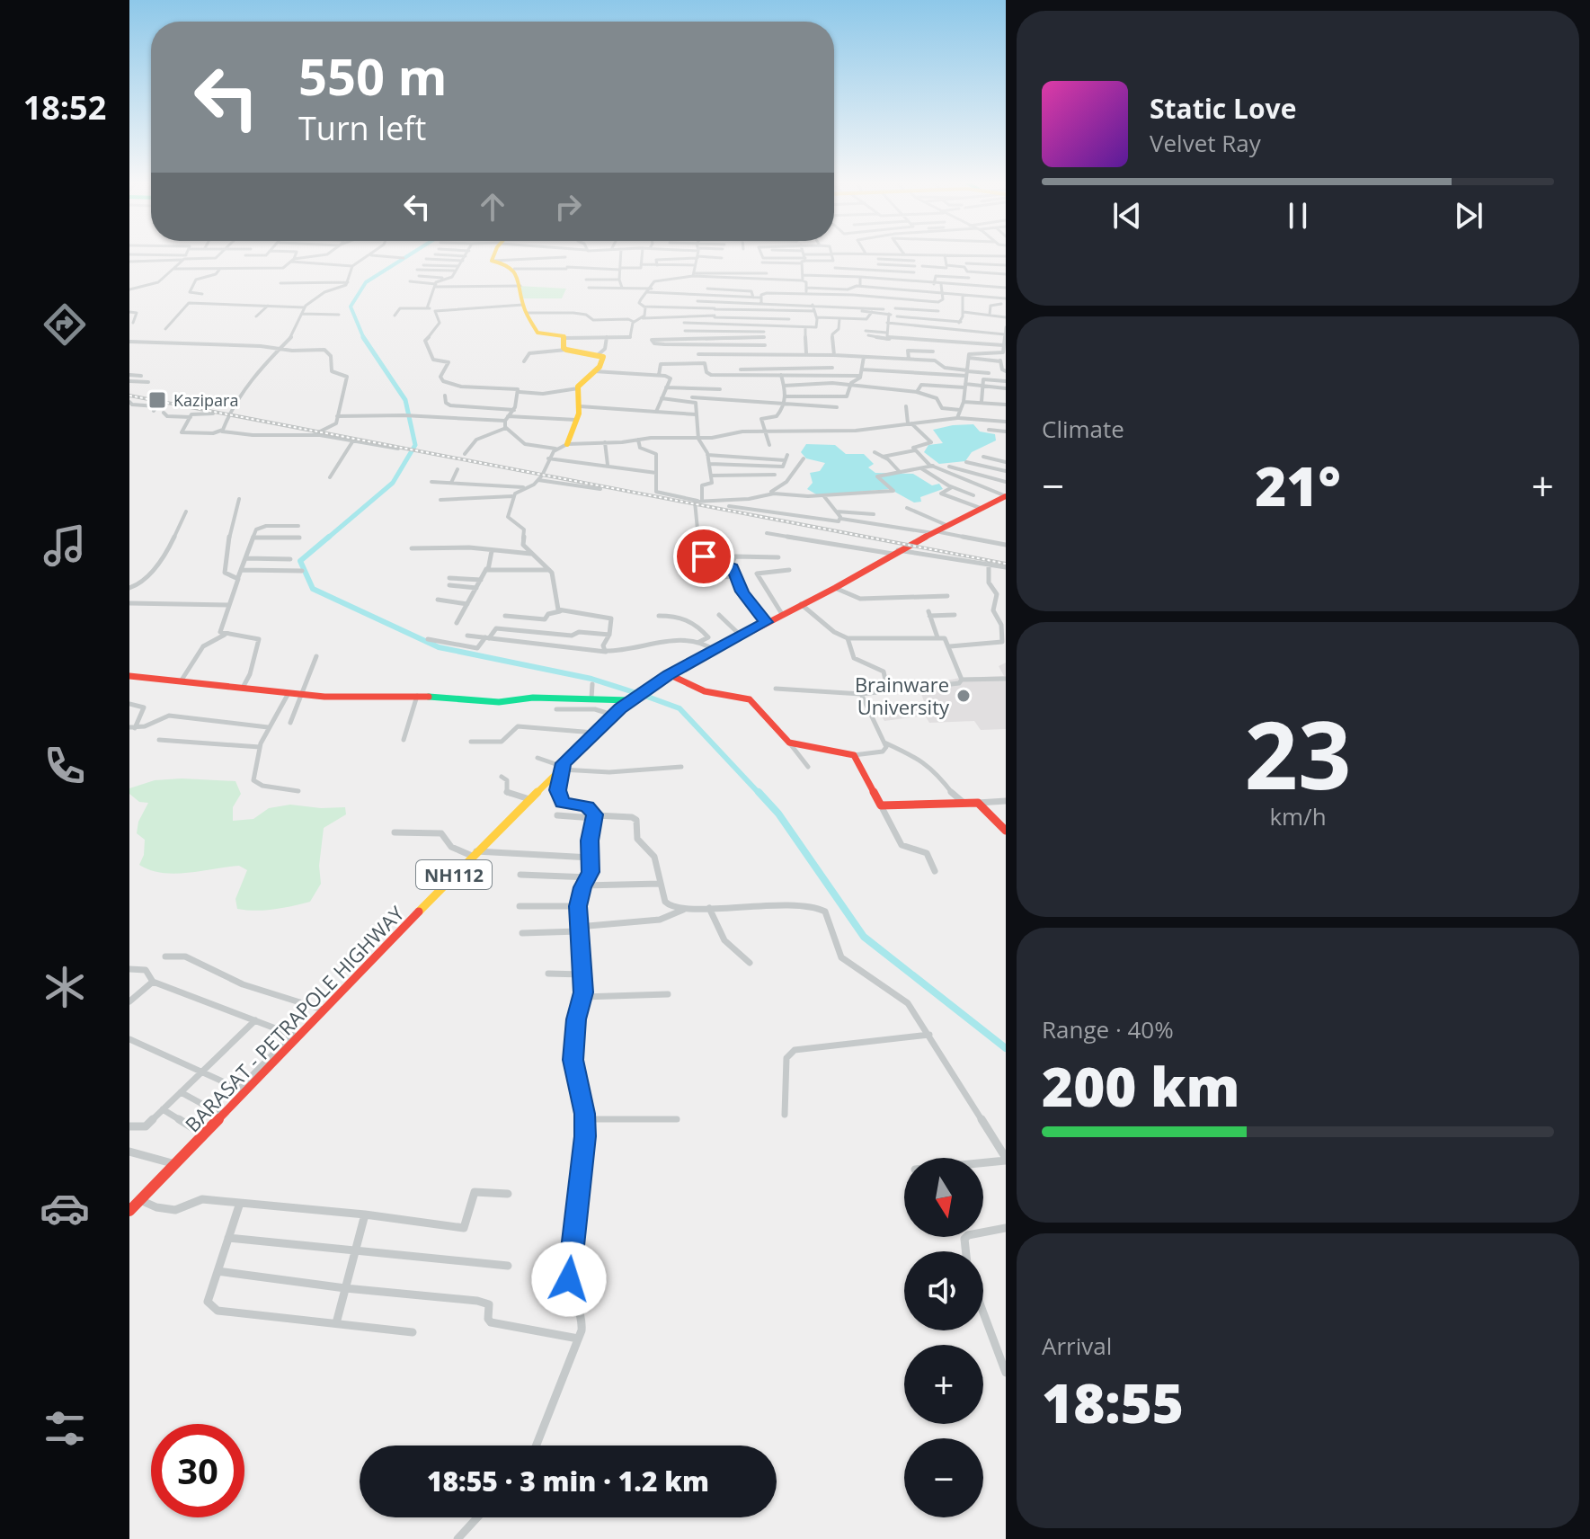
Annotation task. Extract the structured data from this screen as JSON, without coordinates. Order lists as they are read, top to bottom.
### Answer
{
  "streets": {
    "main road": ["NH112", "BARASAT - PETRAPOLE HIGHWAY"]
  },
  "crossings": [
    ["NH112", "BARASAT - PETRAPOLE HIGHWAY"]
  ],
  "places": {
    "transit": ["Kazipara"],
    "other": ["Brainware University"]
  },
  "north": "bottom",
  "page": {
    "tabs": "18:52",
    "turn": ["550 m", "Turn left"],
    "song": ["Static Love", "Velvet Ray"],
    "tile": [
      "Climate",
      ["23", "km/h"],
      ["Range · 40%", "200 km"],
      ["Arrival", "18:55"]
    ],
    "heat": ["−", "21°", "+"],
    "map_buttons": ["+", "−"],
    "limit": "30",
    "trip": "18:55 · 3 min · 1.2 km"
  }
}
